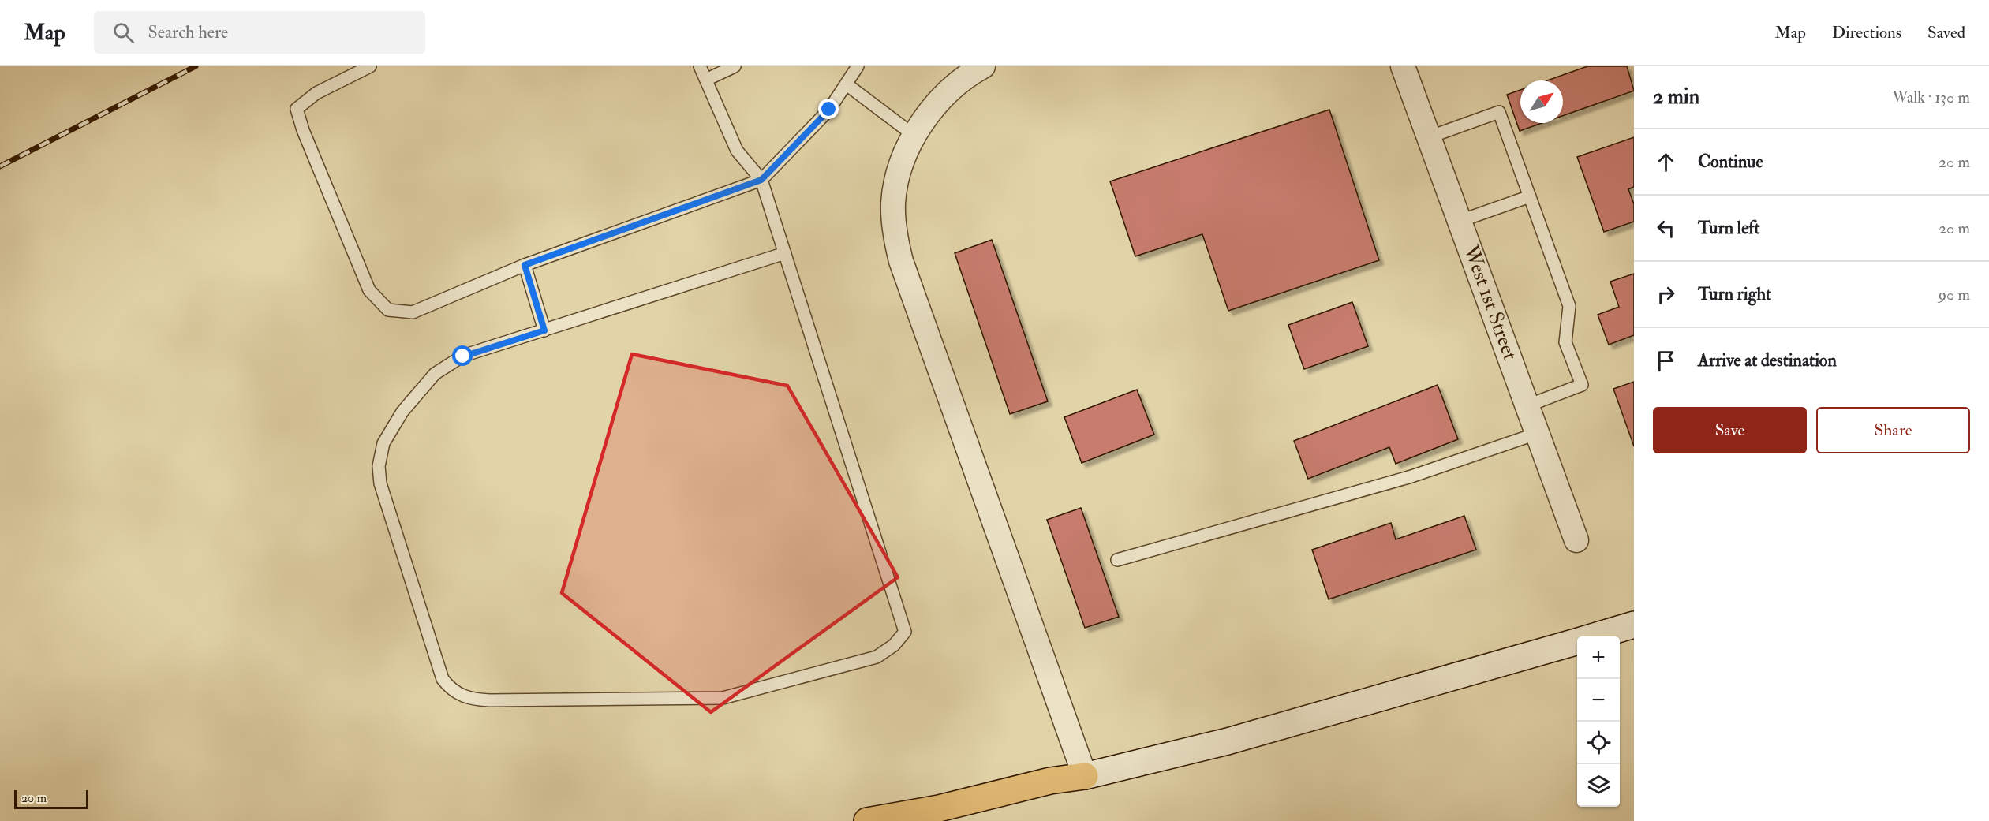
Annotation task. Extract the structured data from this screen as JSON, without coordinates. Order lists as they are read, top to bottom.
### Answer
{
  "streets": {
    "street": ["West 1st Street"]
  },
  "scale_bar": "20 m",
  "north": "top right",
  "page": {
    "header": "Map",
    "search": "Search here",
    "nav": ["Map", "Directions", "Saved"],
    "heading": ["2 min", "Walk · 130 m"],
    "list": [
      ["Continue", "20 m"],
      ["Turn left", "20 m"],
      ["Turn right", "90 m"],
      "Arrive at destination"
    ],
    "buttons": ["Save", "Share"],
    "map_buttons": ["+", "−"],
    "scale": "20 m"
  }
}
